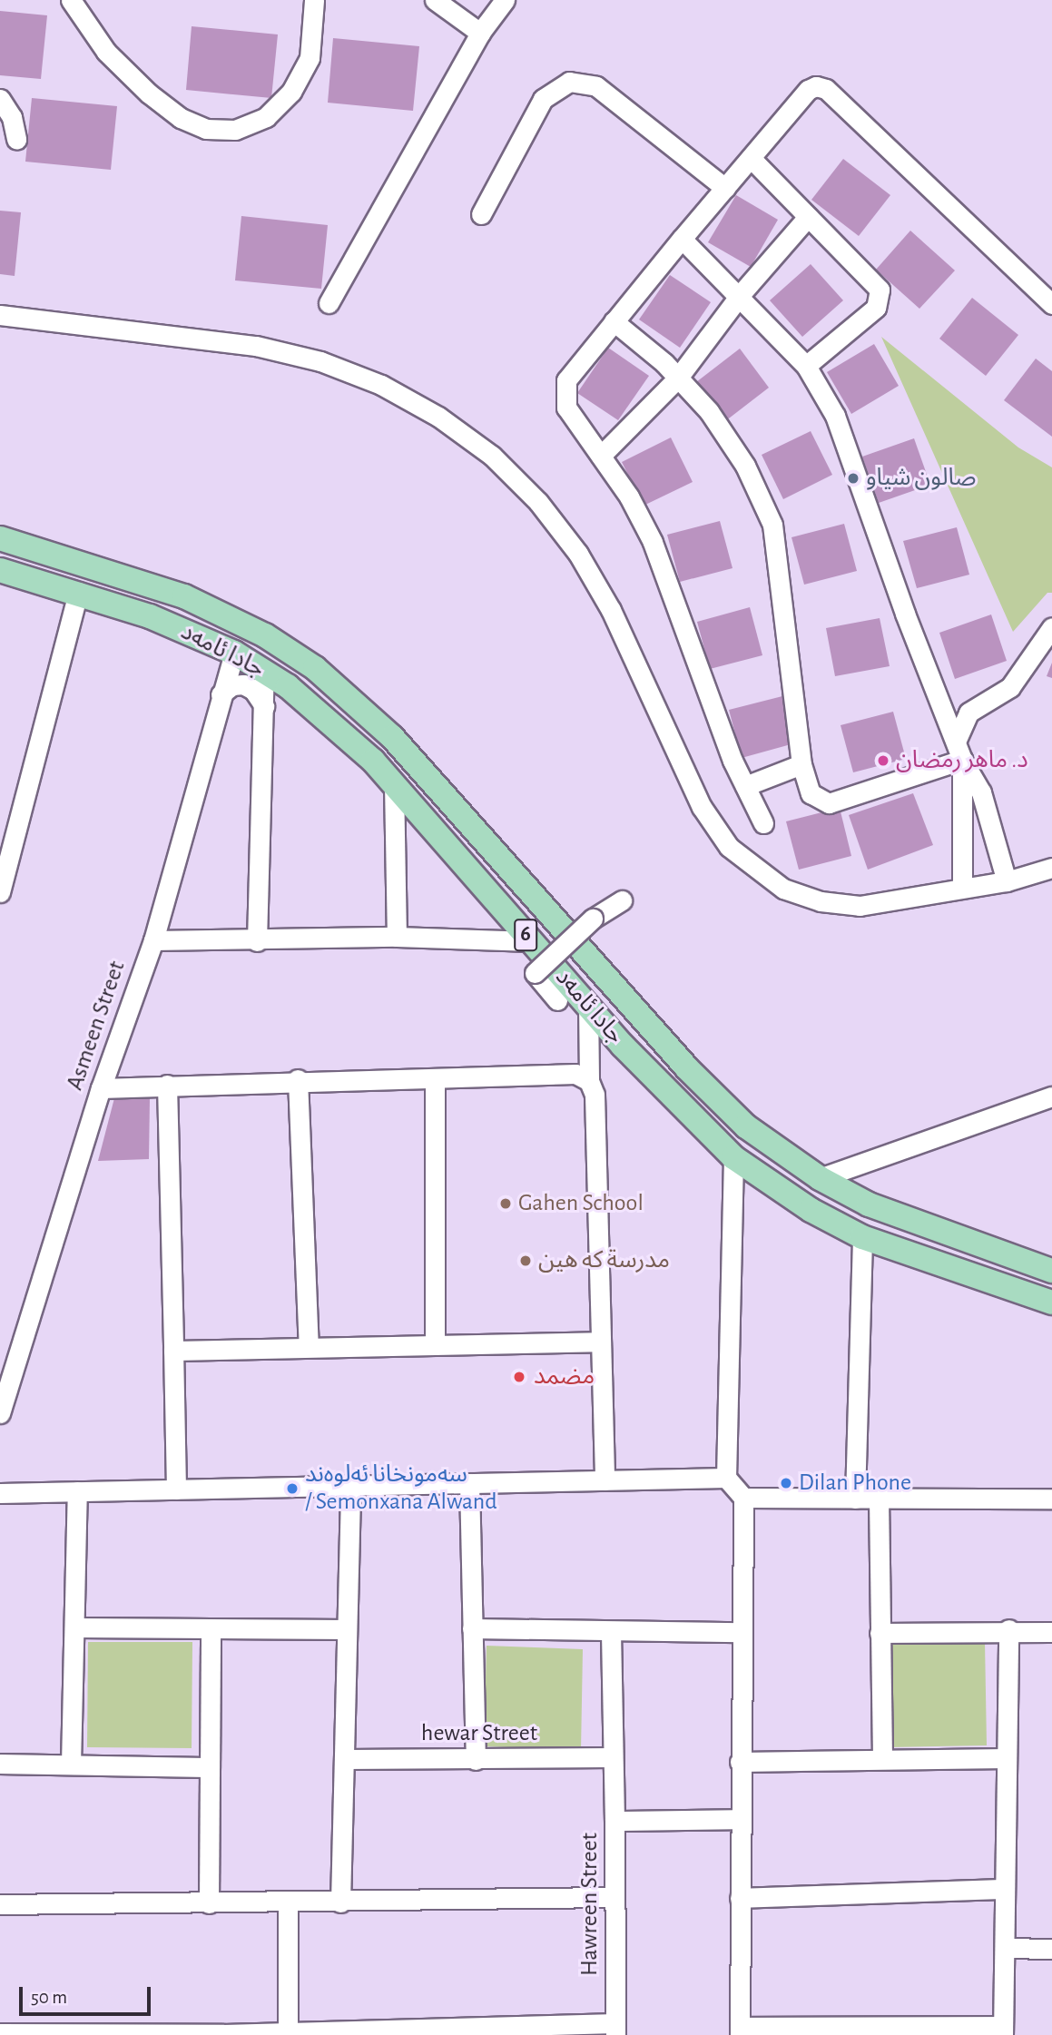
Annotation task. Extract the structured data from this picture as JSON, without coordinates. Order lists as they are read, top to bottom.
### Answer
{
  "streets": {
    "main road": ["جادا ئامەد", "6"],
    "street": ["Asmeen Street", "hewar Street", "Hawreen Street"]
  },
  "crossings": [
    ["جادا ئامەد", "Asmeen Street"]
  ],
  "places": [
    "صالون شياو",
    "د. ماهر رمضان",
    "Gahen School",
    "مدرسة كه هين",
    "مضمد",
    "Dilan Phone",
    "سەمونخانا ئەلوەند / Semonxana Alwand"
  ],
  "scale_bar": "50 m"
}
